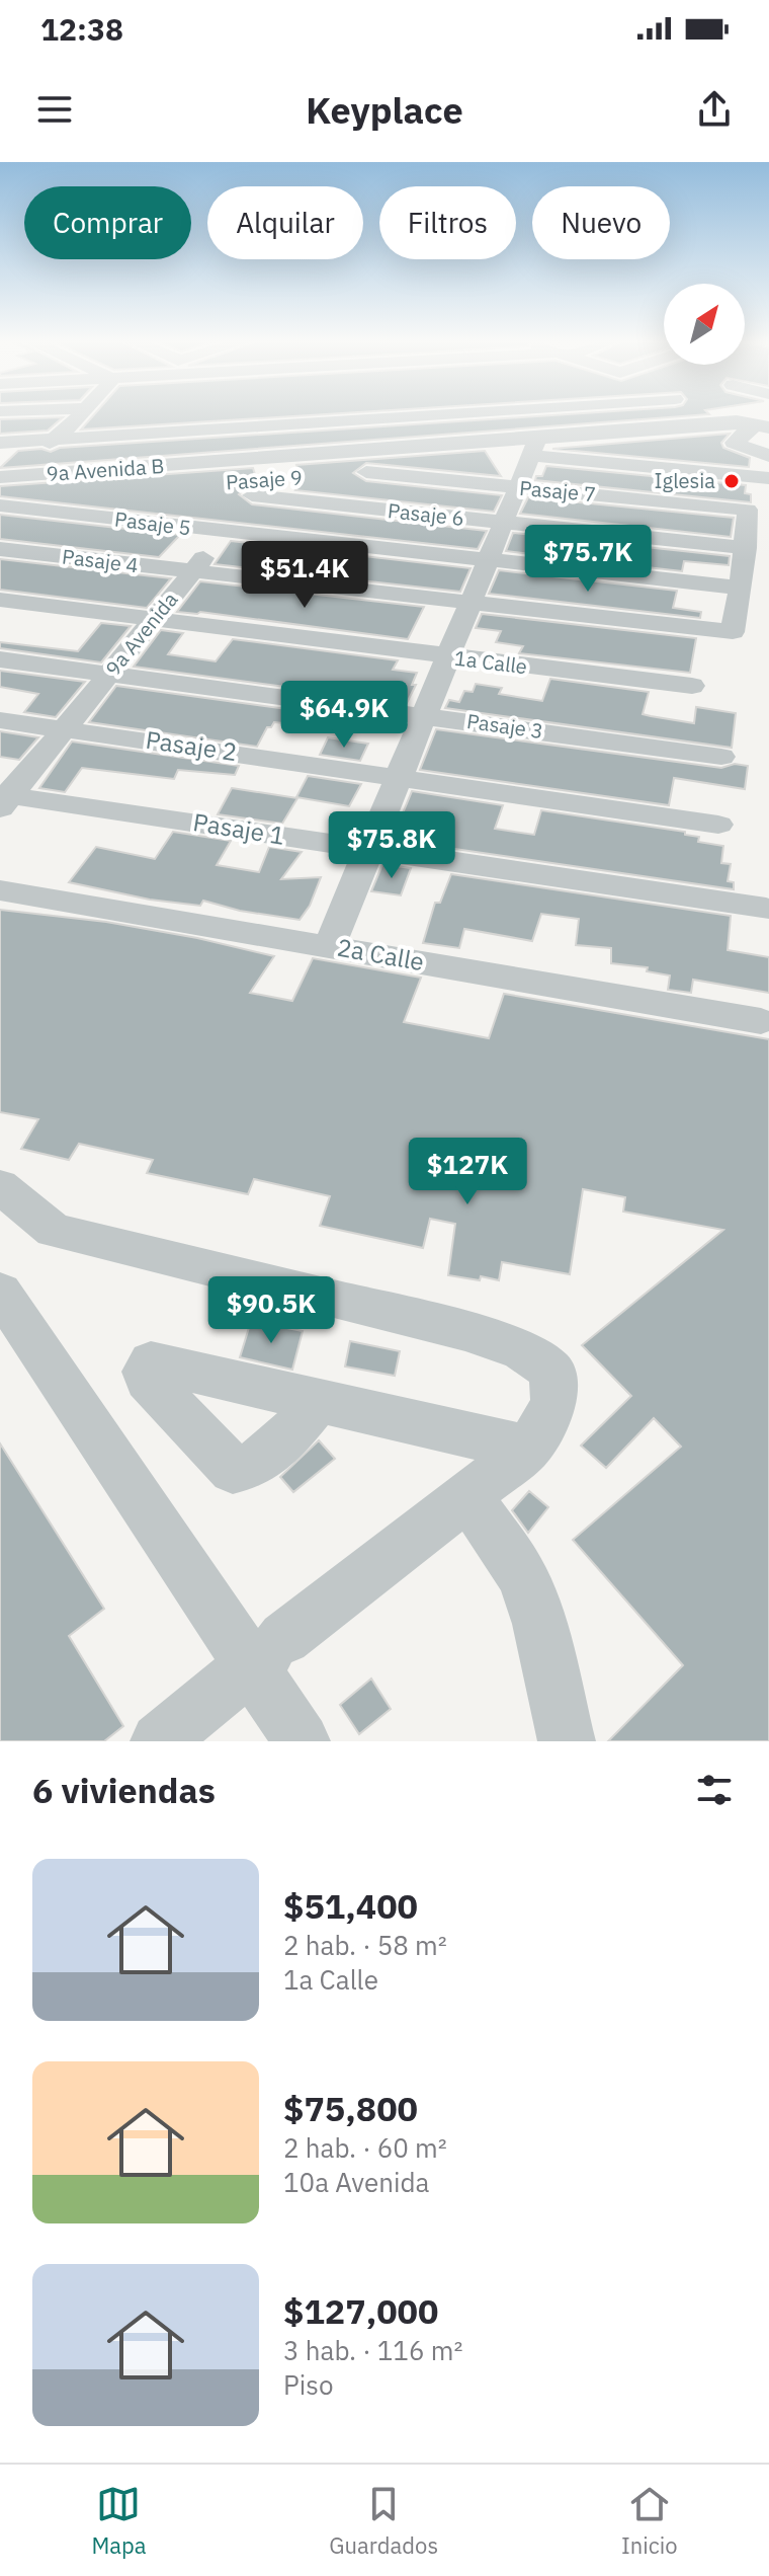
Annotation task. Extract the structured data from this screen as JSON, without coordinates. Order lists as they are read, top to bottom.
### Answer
{
  "streets": {
    "street": [
      "9a Avenida B",
      "Pasaje 7",
      "Pasaje 6",
      "Pasaje 5",
      "Pasaje 4",
      "9a Avenida",
      "1a Calle",
      "Pasaje 3",
      "Pasaje 2",
      "Pasaje 1",
      "2a Calle"
    ]
  },
  "crossings": [
    ["9a Avenida B", "Pasaje 6"],
    ["9a Avenida B", "9a Avenida"],
    ["Pasaje 6", "9a Avenida"],
    ["Pasaje 5", "Pasaje 4"],
    ["Pasaje 5", "9a Avenida"],
    ["Pasaje 4", "9a Avenida"],
    ["9a Avenida", "1a Calle"],
    ["9a Avenida", "Pasaje 3"],
    ["9a Avenida", "Pasaje 2"],
    ["9a Avenida", "Pasaje 1"]
  ],
  "places": ["Iglesia"],
  "north": "top right",
  "page": {
    "status": "12:38",
    "header": "Keyplace",
    "chip": [
      "Comprar",
      "Alquilar",
      "Filtros",
      "Nuevo"
    ],
    "price": [
      "$75.7K",
      "$51.4K",
      "$64.9K",
      "$75.8K",
      "$127K",
      "$90.5K"
    ],
    "heading": "6 viviendas",
    "list": [
      {
        "name": "$51,400",
        "note": "2 hab. · 58 m² · 1a Calle"
      },
      {
        "name": "$75,800",
        "note": "2 hab. · 60 m² · 10a Avenida"
      },
      {
        "name": "$127,000",
        "note": "3 hab. · 116 m² · Piso"
      }
    ],
    "tabs": ["Mapa", "Guardados", "Inicio"]
  }
}
